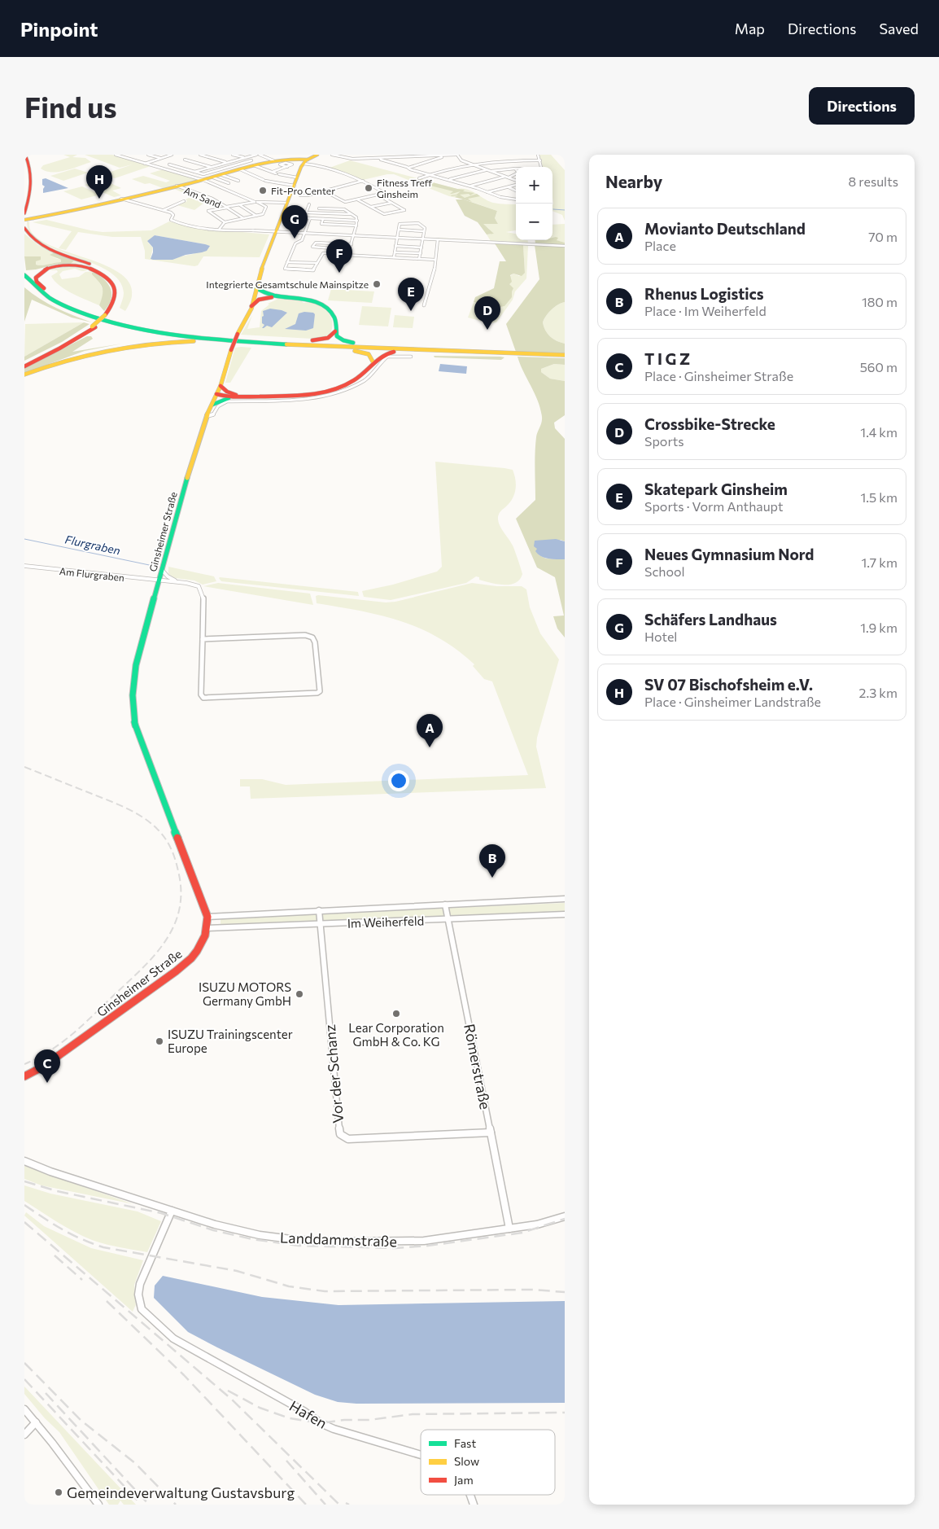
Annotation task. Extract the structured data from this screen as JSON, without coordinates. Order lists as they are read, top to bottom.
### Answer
{
  "streets": {
    "main road": ["Ginsheimer Straße"],
    "street": [
      "Am Sand",
      "Am Flurgraben",
      "Im Weiherfeld",
      "Römerstraße",
      "Vor der Schanz",
      "Landdammstraße",
      "Hafen"
    ]
  },
  "crossings": [
    ["Ginsheimer Straße", "Am Flurgraben"],
    ["Ginsheimer Straße", "Im Weiherfeld"],
    ["Im Weiherfeld", "Römerstraße"],
    ["Im Weiherfeld", "Vor der Schanz"],
    ["Römerstraße", "Vor der Schanz"],
    ["Römerstraße", "Landdammstraße"],
    ["Landdammstraße", "Hafen"]
  ],
  "water": ["Flurgraben"],
  "places": [
    "Fitness Treff Ginsheim",
    "Fit-Pro Center",
    "Integrierte Gesamtschule Mainspitze",
    "ISUZU MOTORS Germany GmbH",
    "Lear Corporation GmbH & Co. KG",
    "ISUZU Trainingscenter Europe",
    "Gemeindeverwaltung Gustavsburg"
  ],
  "legend": ["Fast", "Slow", "Jam"],
  "page": {
    "header": "Pinpoint",
    "nav": ["Map", "Directions", "Saved"],
    "buttons": "Directions",
    "title": "Find us",
    "heading": ["Nearby", "8 results"],
    "pins": [
      "H",
      "G",
      "F",
      "E",
      "D",
      "A",
      "B",
      "C"
    ],
    "map_buttons": ["+", "−"],
    "list": [
      {
        "mark": "A",
        "name": "Movianto Deutschland",
        "note": "Place",
        "value": "70 m"
      },
      {
        "mark": "B",
        "name": "Rhenus Logistics",
        "note": "Place · Im Weiherfeld",
        "value": "180 m"
      },
      {
        "mark": "C",
        "name": "T I G Z",
        "note": "Place · Ginsheimer Straße",
        "value": "560 m"
      },
      {
        "mark": "D",
        "name": "Crossbike-Strecke",
        "note": "Sports",
        "value": "1.4 km"
      },
      {
        "mark": "E",
        "name": "Skatepark Ginsheim",
        "note": "Sports · Vorm Anthaupt",
        "value": "1.5 km"
      },
      {
        "mark": "F",
        "name": "Neues Gymnasium Nord",
        "note": "School",
        "value": "1.7 km"
      },
      {
        "mark": "G",
        "name": "Schäfers Landhaus",
        "note": "Hotel",
        "value": "1.9 km"
      },
      {
        "mark": "H",
        "name": "SV 07 Bischofsheim e.V.",
        "note": "Place · Ginsheimer Landstraße",
        "value": "2.3 km"
      }
    ]
  }
}
